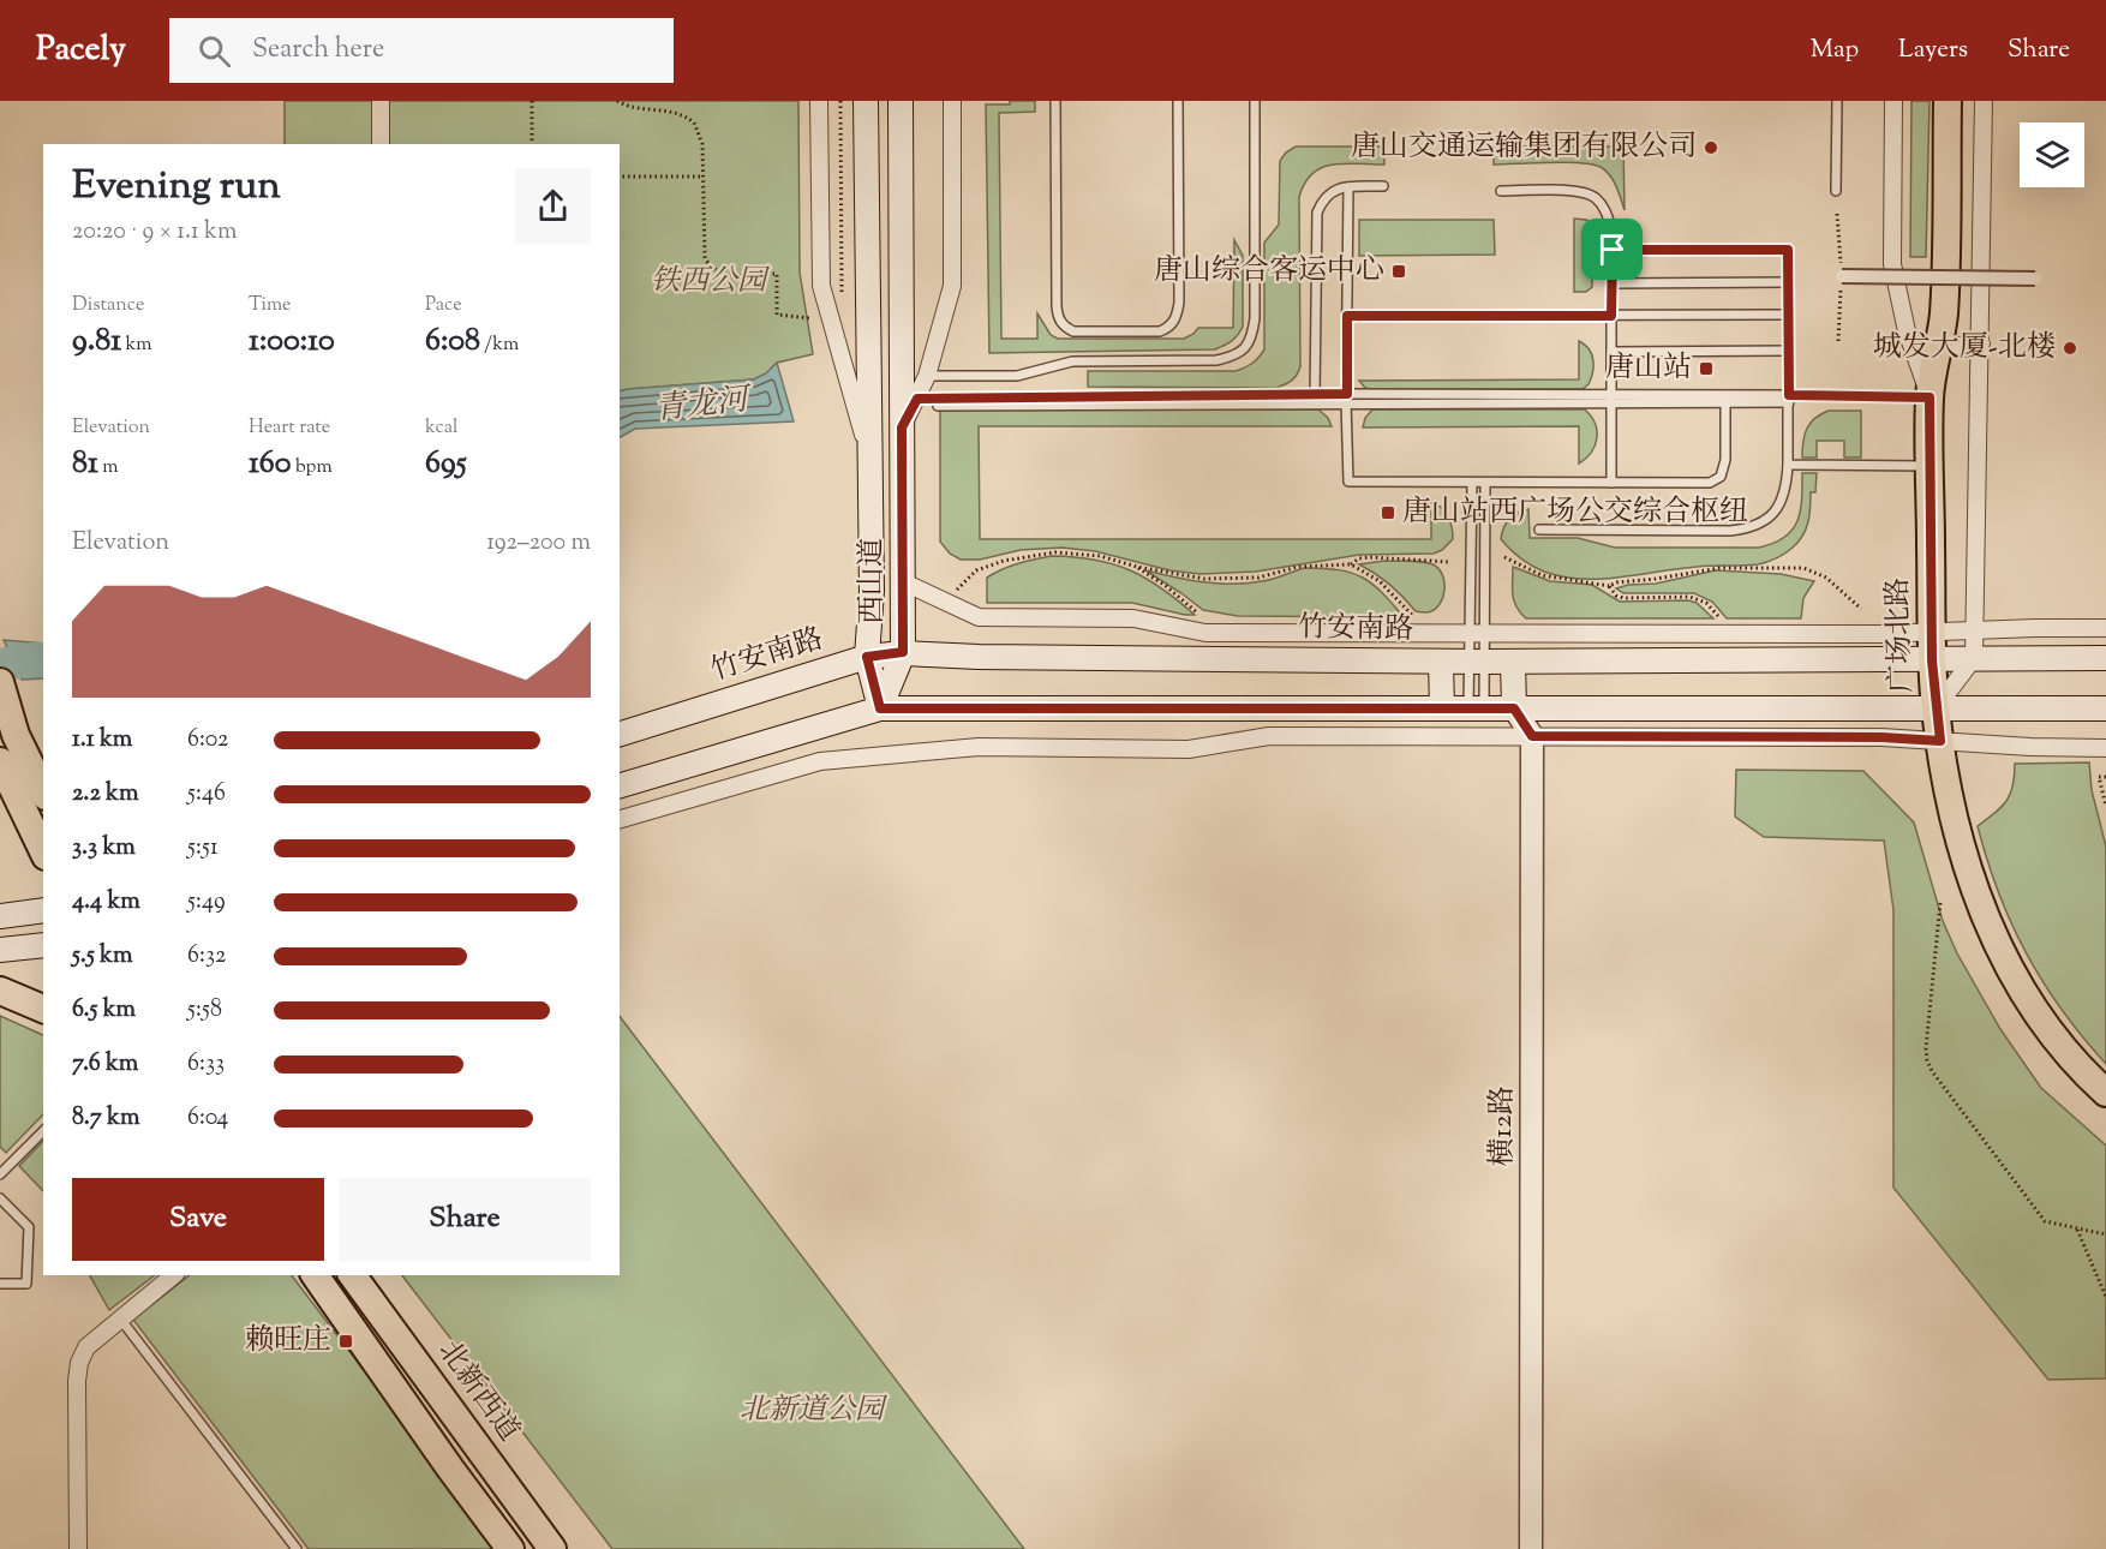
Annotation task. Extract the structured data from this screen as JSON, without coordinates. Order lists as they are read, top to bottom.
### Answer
{
  "streets": {
    "main road": [
      "西山道",
      "竹安南路",
      "广场北路",
      "北新西道"
    ],
    "street": ["横12路"]
  },
  "crossings": [
    ["西山道", "竹安南路"],
    ["竹安南路", "广场北路"]
  ],
  "water": ["青龙河"],
  "parks": ["铁西公园", "北新道公园"],
  "places": {
    "other": ["唐山交通运输集团有限公司", "城发大厦-北楼"],
    "transit": [
      "唐山综合客运中心",
      "唐山站",
      "唐山站西广场公交综合枢纽",
      "赖旺庄"
    ]
  },
  "page": {
    "header": "Pacely",
    "search": "Search here",
    "nav": ["Map", "Layers", "Share"],
    "heading": ["Evening run", "20:20 · 9 × 1.1 km"],
    "stats": [
      ["Distance", "9.81 km"],
      ["Time", "1:00:10"],
      ["Pace", "6:08 /km"],
      ["Elevation", "81 m"],
      ["Heart rate", "160 bpm"],
      ["kcal", "695"]
    ],
    "chart": ["Elevation", "192–200 m"],
    "list": [
      {
        "name": "1.1 km",
        "note": "6:02"
      },
      {
        "name": "2.2 km",
        "note": "5:46"
      },
      {
        "name": "3.3 km",
        "note": "5:51"
      },
      {
        "name": "4.4 km",
        "note": "5:49"
      },
      {
        "name": "5.5 km",
        "note": "6:32"
      },
      {
        "name": "6.5 km",
        "note": "5:58"
      },
      {
        "name": "7.6 km",
        "note": "6:33"
      },
      {
        "name": "8.7 km",
        "note": "6:04"
      }
    ],
    "buttons": ["Save", "Share"]
  }
}
